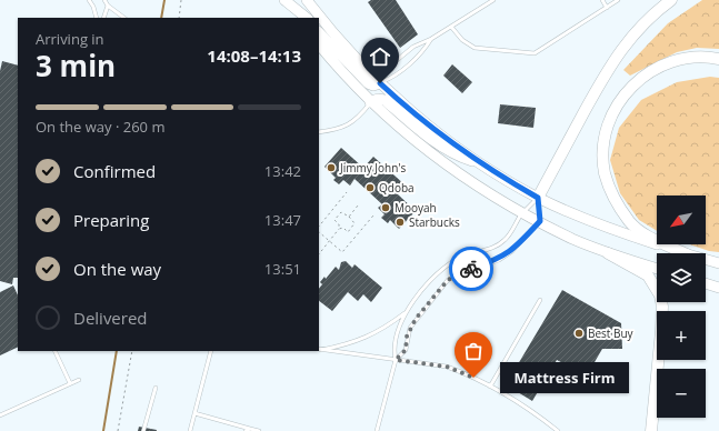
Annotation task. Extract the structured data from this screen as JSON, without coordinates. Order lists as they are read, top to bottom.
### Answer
{
  "places": [
    "Jimmy John's",
    "Qdoba",
    "Mooyah",
    "Starbucks",
    "Best Buy",
    "Mattress Firm"
  ],
  "north": "bottom left",
  "page": {
    "heading": ["3 min", "Arriving in", "14:08–14:13"],
    "bar": "On the way · 260 m",
    "list": [
      ["Confirmed", "13:42"],
      ["Preparing", "13:47"],
      ["On the way", "13:51"],
      "Delivered"
    ],
    "map_buttons": ["+", "−"],
    "bubble": "Mattress Firm"
  }
}
